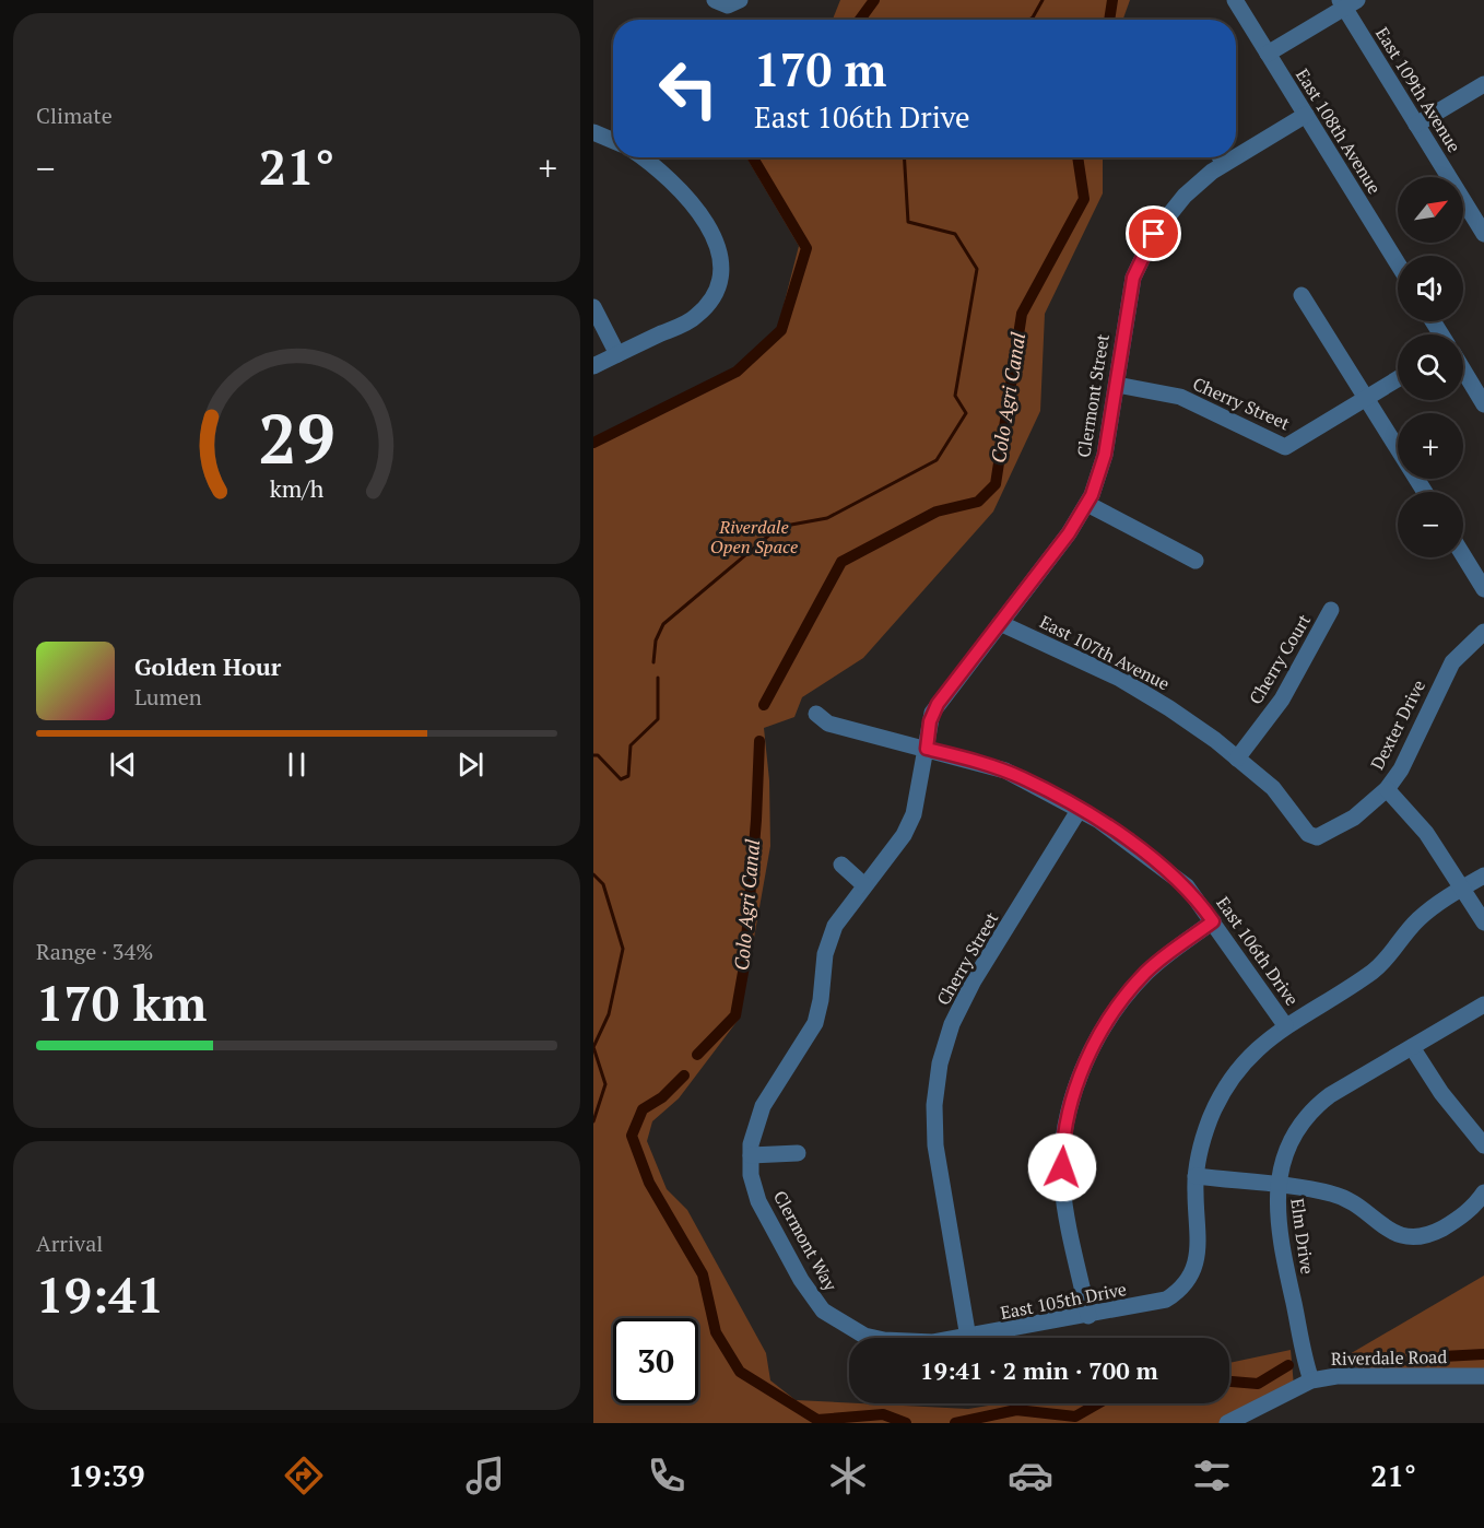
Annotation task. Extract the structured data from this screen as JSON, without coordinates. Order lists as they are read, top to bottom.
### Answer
{
  "streets": {
    "street": [
      "East 109th Avenue",
      "East 108th Avenue",
      "Clermont Street",
      "Cherry Street",
      "East 107th Avenue",
      "Cherry Court",
      "Dexter Drive",
      "East 106th Drive",
      "Elm Drive",
      "Clermont Way",
      "East 105th Drive",
      "Riverdale Road"
    ]
  },
  "crossings": [
    ["East 108th Avenue", "Clermont Street"],
    ["Clermont Street", "Cherry Street"],
    ["Clermont Street", "East 107th Avenue"],
    ["Clermont Street", "East 106th Drive"],
    ["Clermont Street", "Clermont Way"],
    ["Cherry Street", "East 106th Drive"],
    ["Cherry Street", "East 105th Drive"],
    ["East 107th Avenue", "Cherry Court"],
    ["East 107th Avenue", "Dexter Drive"],
    ["East 106th Drive", "Clermont Way"],
    ["Elm Drive", "Riverdale Road"]
  ],
  "water": ["Colo Agri Canal"],
  "parks": ["Riverdale Open Space"],
  "north": "top right",
  "page": {
    "tile": [
      "Climate",
      ["Range · 34%", "170 km"],
      ["Arrival", "19:41"]
    ],
    "turn": ["170 m", "East 106th Drive"],
    "heat": ["−", "21°", "+"],
    "map_buttons": ["+", "−"],
    "song": ["Golden Hour", "Lumen"],
    "limit": "30",
    "trip": "19:41 · 2 min · 700 m",
    "tabs": ["19:39", "21°"],
    "gauge": ["29", "km/h"]
  }
}
